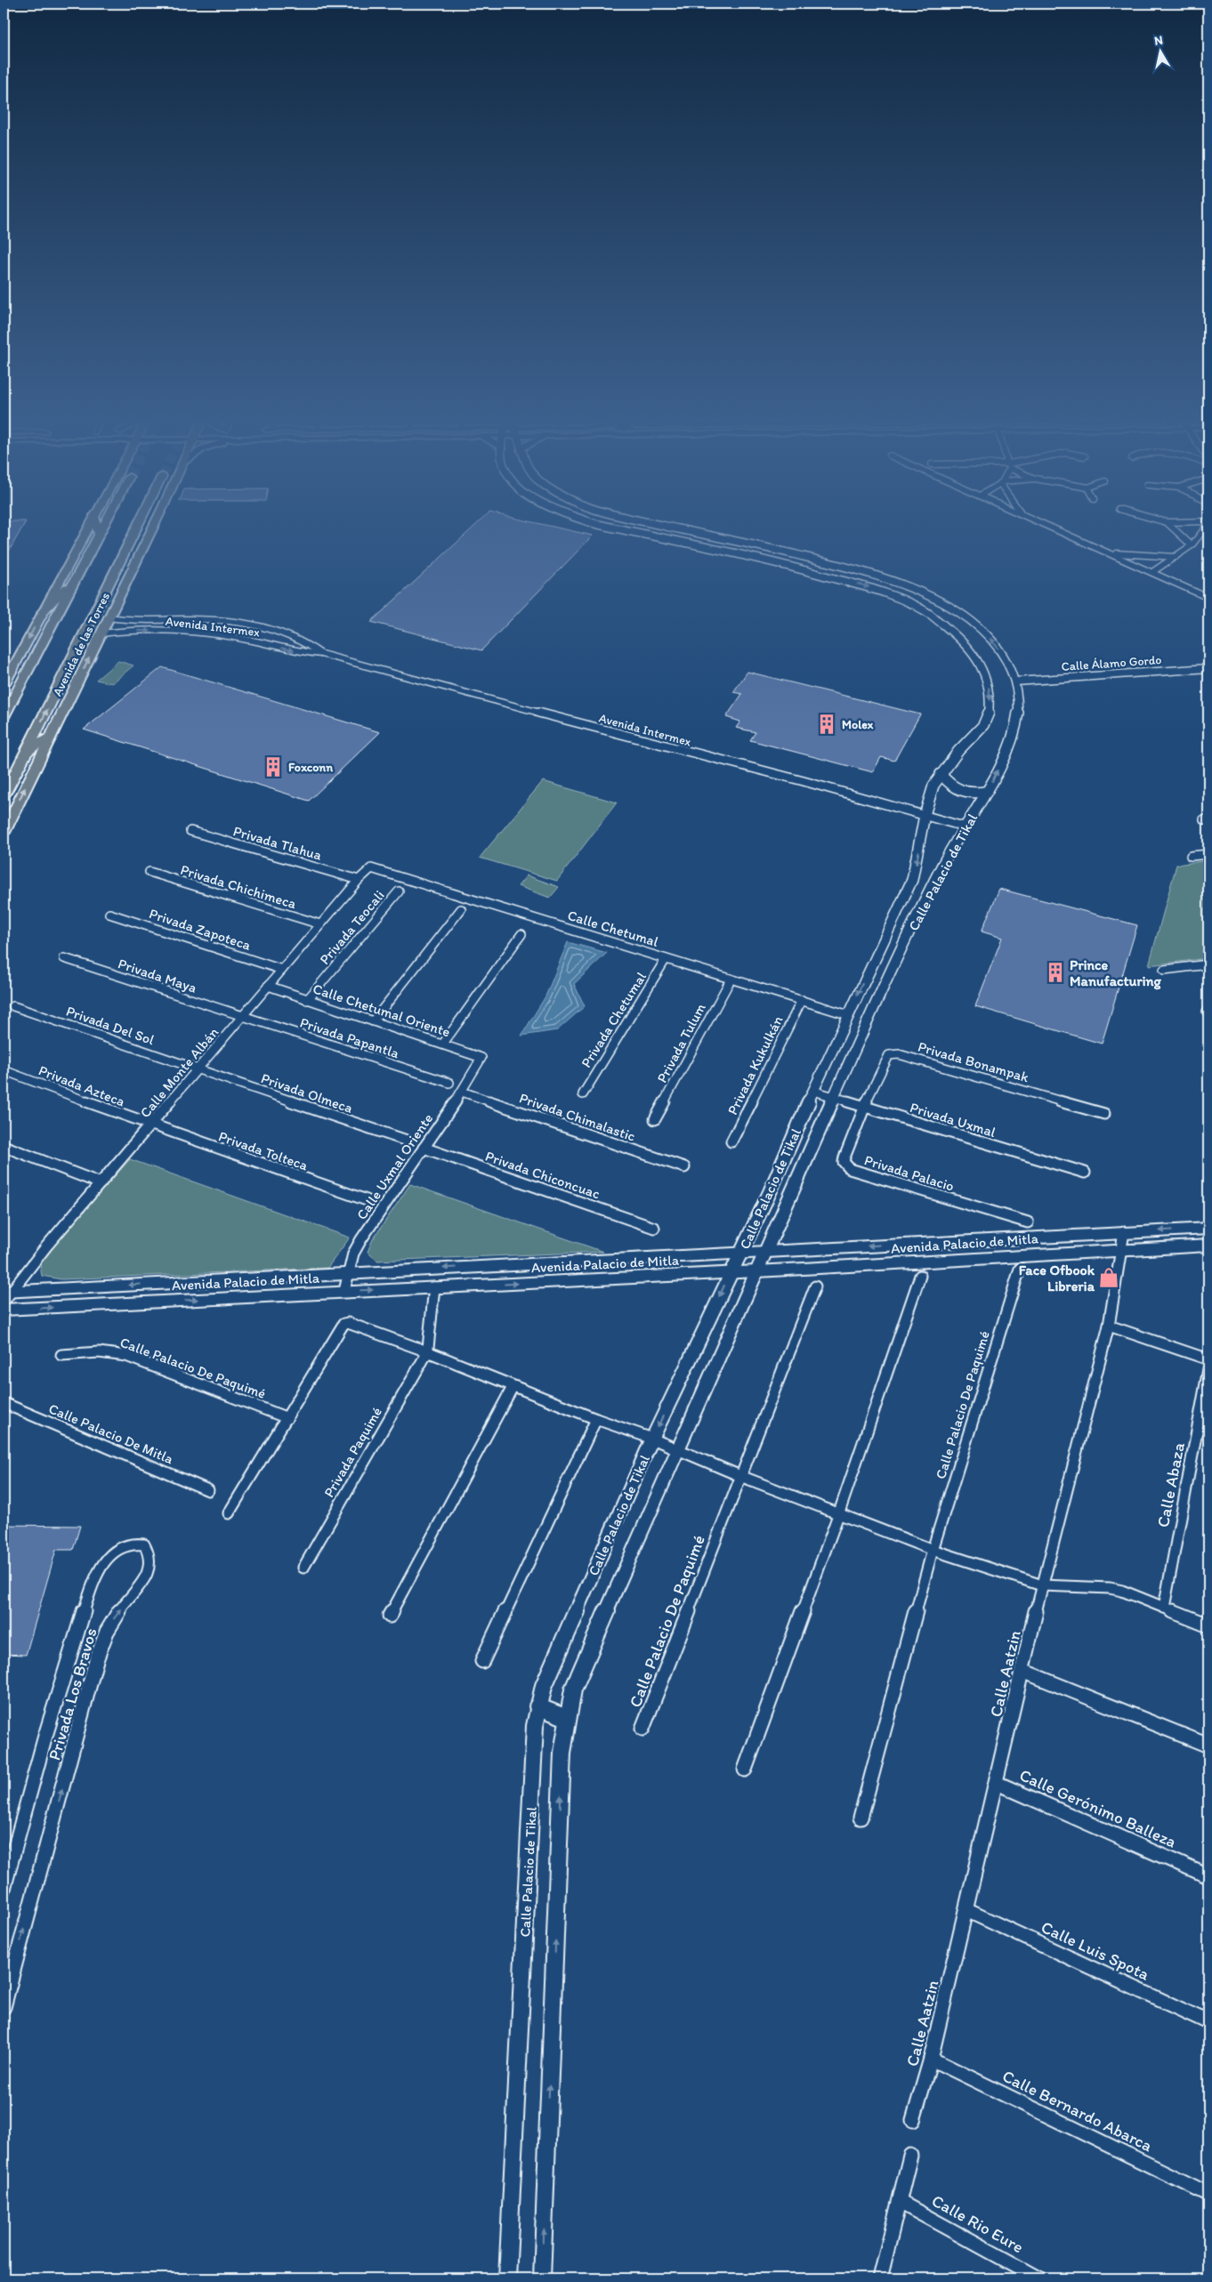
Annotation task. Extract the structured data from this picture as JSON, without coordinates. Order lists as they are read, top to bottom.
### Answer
{
  "streets": {
    "main road": ["Avenida de las Torres", "Avenida Palacio de Mitla"],
    "street": [
      "Avenida Intermex",
      "Calle Álamo Gordo",
      "Privada Tlahua",
      "Calle Palacio de Tikal",
      "Privada Chichimeca",
      "Privada Teocali",
      "Calle Chetumal",
      "Privada Zapoteca",
      "Privada Maya",
      "Calle Chetumal Oriente",
      "Privada Chetumal",
      "Privada Del Sol",
      "Privada Papantla",
      "Privada Tulum",
      "Privada Bonampak",
      "Privada Kukulkán",
      "Calle Monte Albán",
      "Privada Azteca",
      "Privada Olmeca",
      "Privada Chimalastic",
      "Privada Uxmal",
      "Privada Tolteca",
      "Calle Uxmal Oriente",
      "Privada Palacio",
      "Privada Chiconcuac",
      "Calle Palacio De Paquimé",
      "Calle Palacio De Mitla",
      "Privada Paquimé",
      "Calle Abaza",
      "Calle Aatzin",
      "Privada Los Bravos",
      "Calle Gerónimo Balleza",
      "Calle Luis Spota",
      "Calle Bernardo Abarca",
      "Calle Rio Eure"
    ]
  },
  "crossings": [
    ["Avenida Intermex", "Avenida de las Torres"],
    ["Avenida Intermex", "Calle Palacio de Tikal"],
    ["Calle Álamo Gordo", "Calle Palacio de Tikal"],
    ["Privada Tlahua", "Calle Monte Albán"],
    ["Calle Palacio de Tikal", "Calle Chetumal"],
    ["Calle Palacio de Tikal", "Privada Uxmal"],
    ["Calle Palacio de Tikal", "Avenida Palacio de Mitla"],
    ["Privada Chichimeca", "Calle Monte Albán"],
    ["Privada Teocali", "Calle Chetumal Oriente"],
    ["Calle Chetumal", "Privada Chetumal"],
    ["Calle Chetumal", "Privada Tulum"],
    ["Calle Chetumal", "Privada Kukulkán"],
    ["Calle Chetumal", "Calle Monte Albán"],
    ["Privada Zapoteca", "Calle Monte Albán"],
    ["Privada Maya", "Privada Papantla"],
    ["Privada Maya", "Calle Monte Albán"],
    ["Calle Chetumal Oriente", "Calle Monte Albán"],
    ["Calle Chetumal Oriente", "Calle Uxmal Oriente"],
    ["Privada Del Sol", "Calle Monte Albán"],
    ["Privada Del Sol", "Privada Olmeca"],
    ["Privada Papantla", "Calle Monte Albán"],
    ["Privada Bonampak", "Privada Uxmal"],
    ["Privada Bonampak", "Privada Palacio"],
    ["Calle Monte Albán", "Privada Azteca"],
    ["Calle Monte Albán", "Privada Olmeca"],
    ["Calle Monte Albán", "Privada Tolteca"],
    ["Calle Monte Albán", "Avenida Palacio de Mitla"],
    ["Privada Azteca", "Privada Tolteca"],
    ["Privada Chimalastic", "Calle Uxmal Oriente"],
    ["Privada Uxmal", "Privada Palacio"],
    ["Calle Uxmal Oriente", "Privada Chiconcuac"],
    ["Calle Uxmal Oriente", "Avenida Palacio de Mitla"],
    ["Avenida Palacio de Mitla", "Calle Aatzin"],
    ["Calle Aatzin", "Calle Gerónimo Balleza"],
    ["Calle Aatzin", "Calle Luis Spota"],
    ["Calle Aatzin", "Calle Bernardo Abarca"]
  ],
  "places": {
    "building": ["Molex", "Foxconn", "Prince Manufacturing"],
    "shop": ["Face Ofbook Libreria"]
  },
  "north": "top"
}
